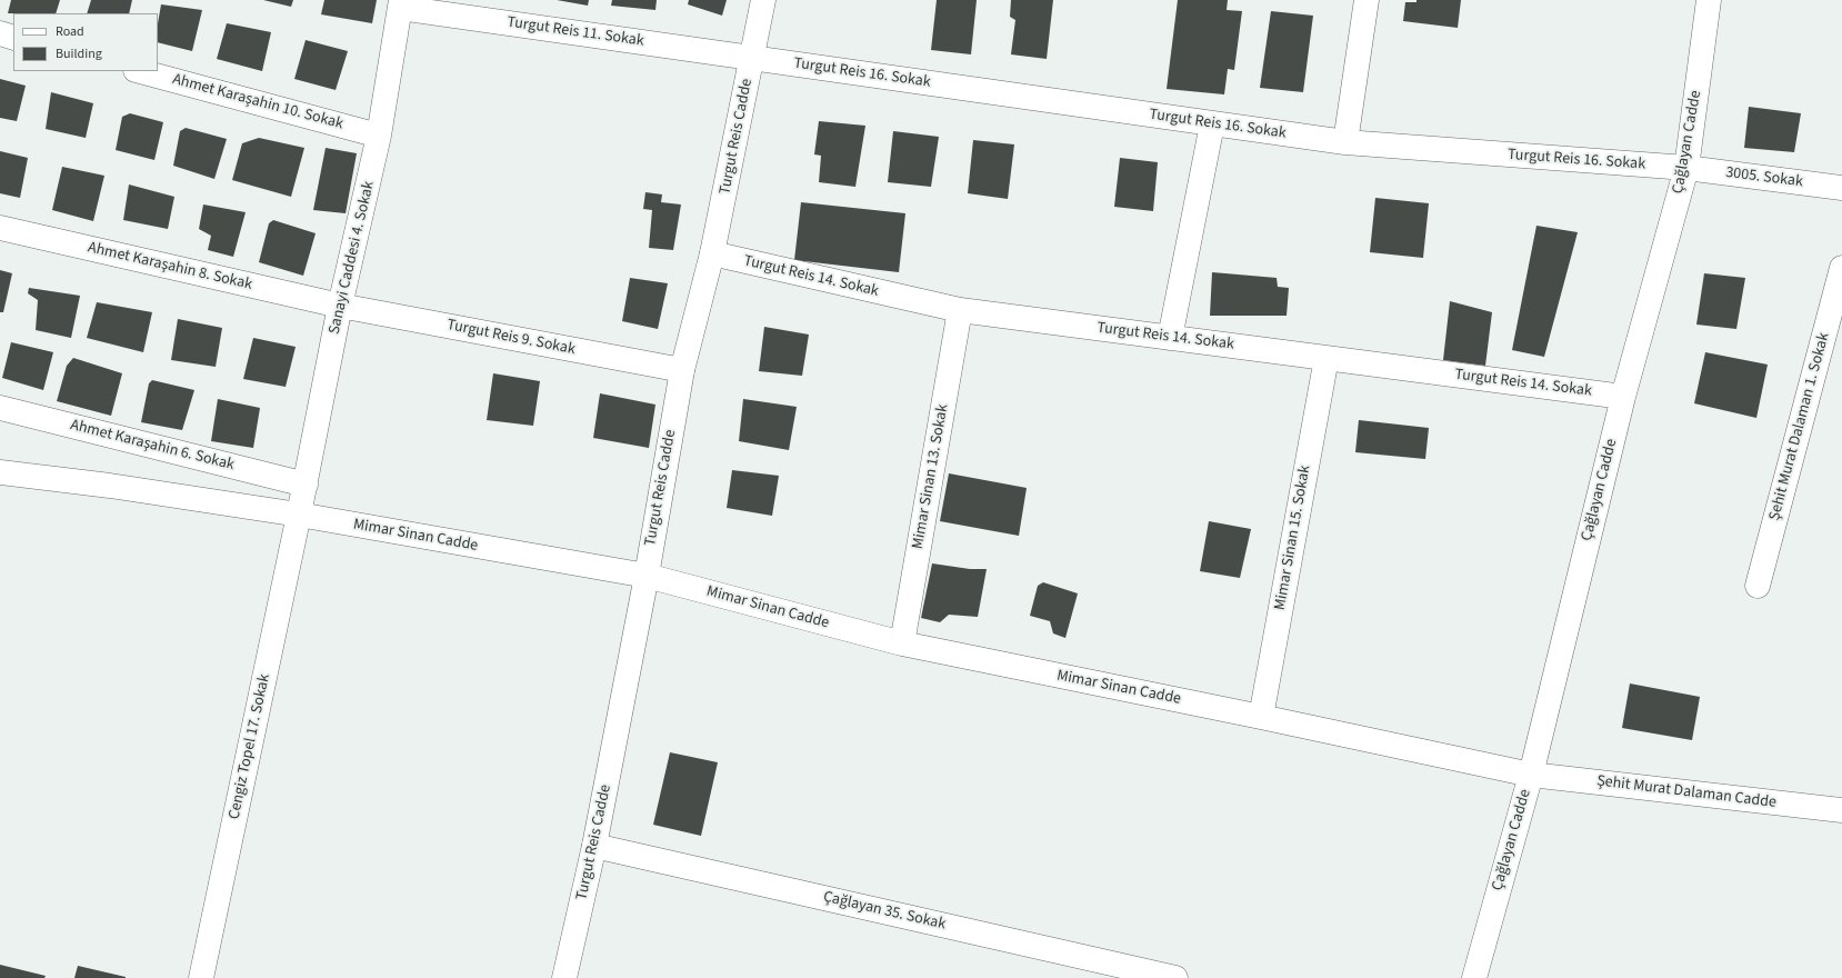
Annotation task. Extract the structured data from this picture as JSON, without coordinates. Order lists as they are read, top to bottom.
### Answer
{
  "streets": {
    "street": [
      "Turgut Reis 11. Sokak",
      "Turgut Reis 16. Sokak",
      "Ahmet Karaşahin 10. Sokak",
      "Turgut Reis Cadde",
      "Çağlayan Cadde",
      "3005. Sokak",
      "Sanayi Caddesi 4. Sokak",
      "Ahmet Karaşahin 8. Sokak",
      "Turgut Reis 14. Sokak",
      "Turgut Reis 9. Sokak",
      "Şehit Murat Dalaman 1. Sokak",
      "Ahmet Karaşahin 6. Sokak",
      "Mimar Sinan 13. Sokak",
      "Mimar Sinan Cadde",
      "Mimar Sinan 15. Sokak",
      "Cengiz Topel 17. Sokak",
      "Şehit Murat Dalaman Cadde",
      "Çağlayan 35. Sokak"
    ]
  },
  "crossings": [
    ["Turgut Reis 11. Sokak", "Turgut Reis 16. Sokak"],
    ["Turgut Reis 11. Sokak", "Turgut Reis Cadde"],
    ["Turgut Reis 11. Sokak", "Sanayi Caddesi 4. Sokak"],
    ["Turgut Reis 16. Sokak", "Turgut Reis Cadde"],
    ["Turgut Reis 16. Sokak", "Çağlayan Cadde"],
    ["Turgut Reis 16. Sokak", "3005. Sokak"],
    ["Ahmet Karaşahin 10. Sokak", "Sanayi Caddesi 4. Sokak"],
    ["Turgut Reis Cadde", "Turgut Reis 14. Sokak"],
    ["Turgut Reis Cadde", "Turgut Reis 9. Sokak"],
    ["Turgut Reis Cadde", "Mimar Sinan Cadde"],
    ["Turgut Reis Cadde", "Çağlayan 35. Sokak"],
    ["Çağlayan Cadde", "3005. Sokak"],
    ["Çağlayan Cadde", "Turgut Reis 14. Sokak"],
    ["Çağlayan Cadde", "Mimar Sinan Cadde"],
    ["Çağlayan Cadde", "Şehit Murat Dalaman Cadde"],
    ["Sanayi Caddesi 4. Sokak", "Ahmet Karaşahin 8. Sokak"],
    ["Sanayi Caddesi 4. Sokak", "Turgut Reis 9. Sokak"],
    ["Sanayi Caddesi 4. Sokak", "Ahmet Karaşahin 6. Sokak"],
    ["Sanayi Caddesi 4. Sokak", "Mimar Sinan Cadde"],
    ["Sanayi Caddesi 4. Sokak", "Cengiz Topel 17. Sokak"],
    ["Ahmet Karaşahin 8. Sokak", "Turgut Reis 9. Sokak"],
    ["Turgut Reis 14. Sokak", "Mimar Sinan 13. Sokak"],
    ["Turgut Reis 14. Sokak", "Mimar Sinan 15. Sokak"],
    ["Mimar Sinan 13. Sokak", "Mimar Sinan Cadde"],
    ["Mimar Sinan Cadde", "Mimar Sinan 15. Sokak"],
    ["Mimar Sinan Cadde", "Cengiz Topel 17. Sokak"],
    ["Mimar Sinan Cadde", "Şehit Murat Dalaman Cadde"]
  ],
  "legend": ["Road", "Building"]
}
